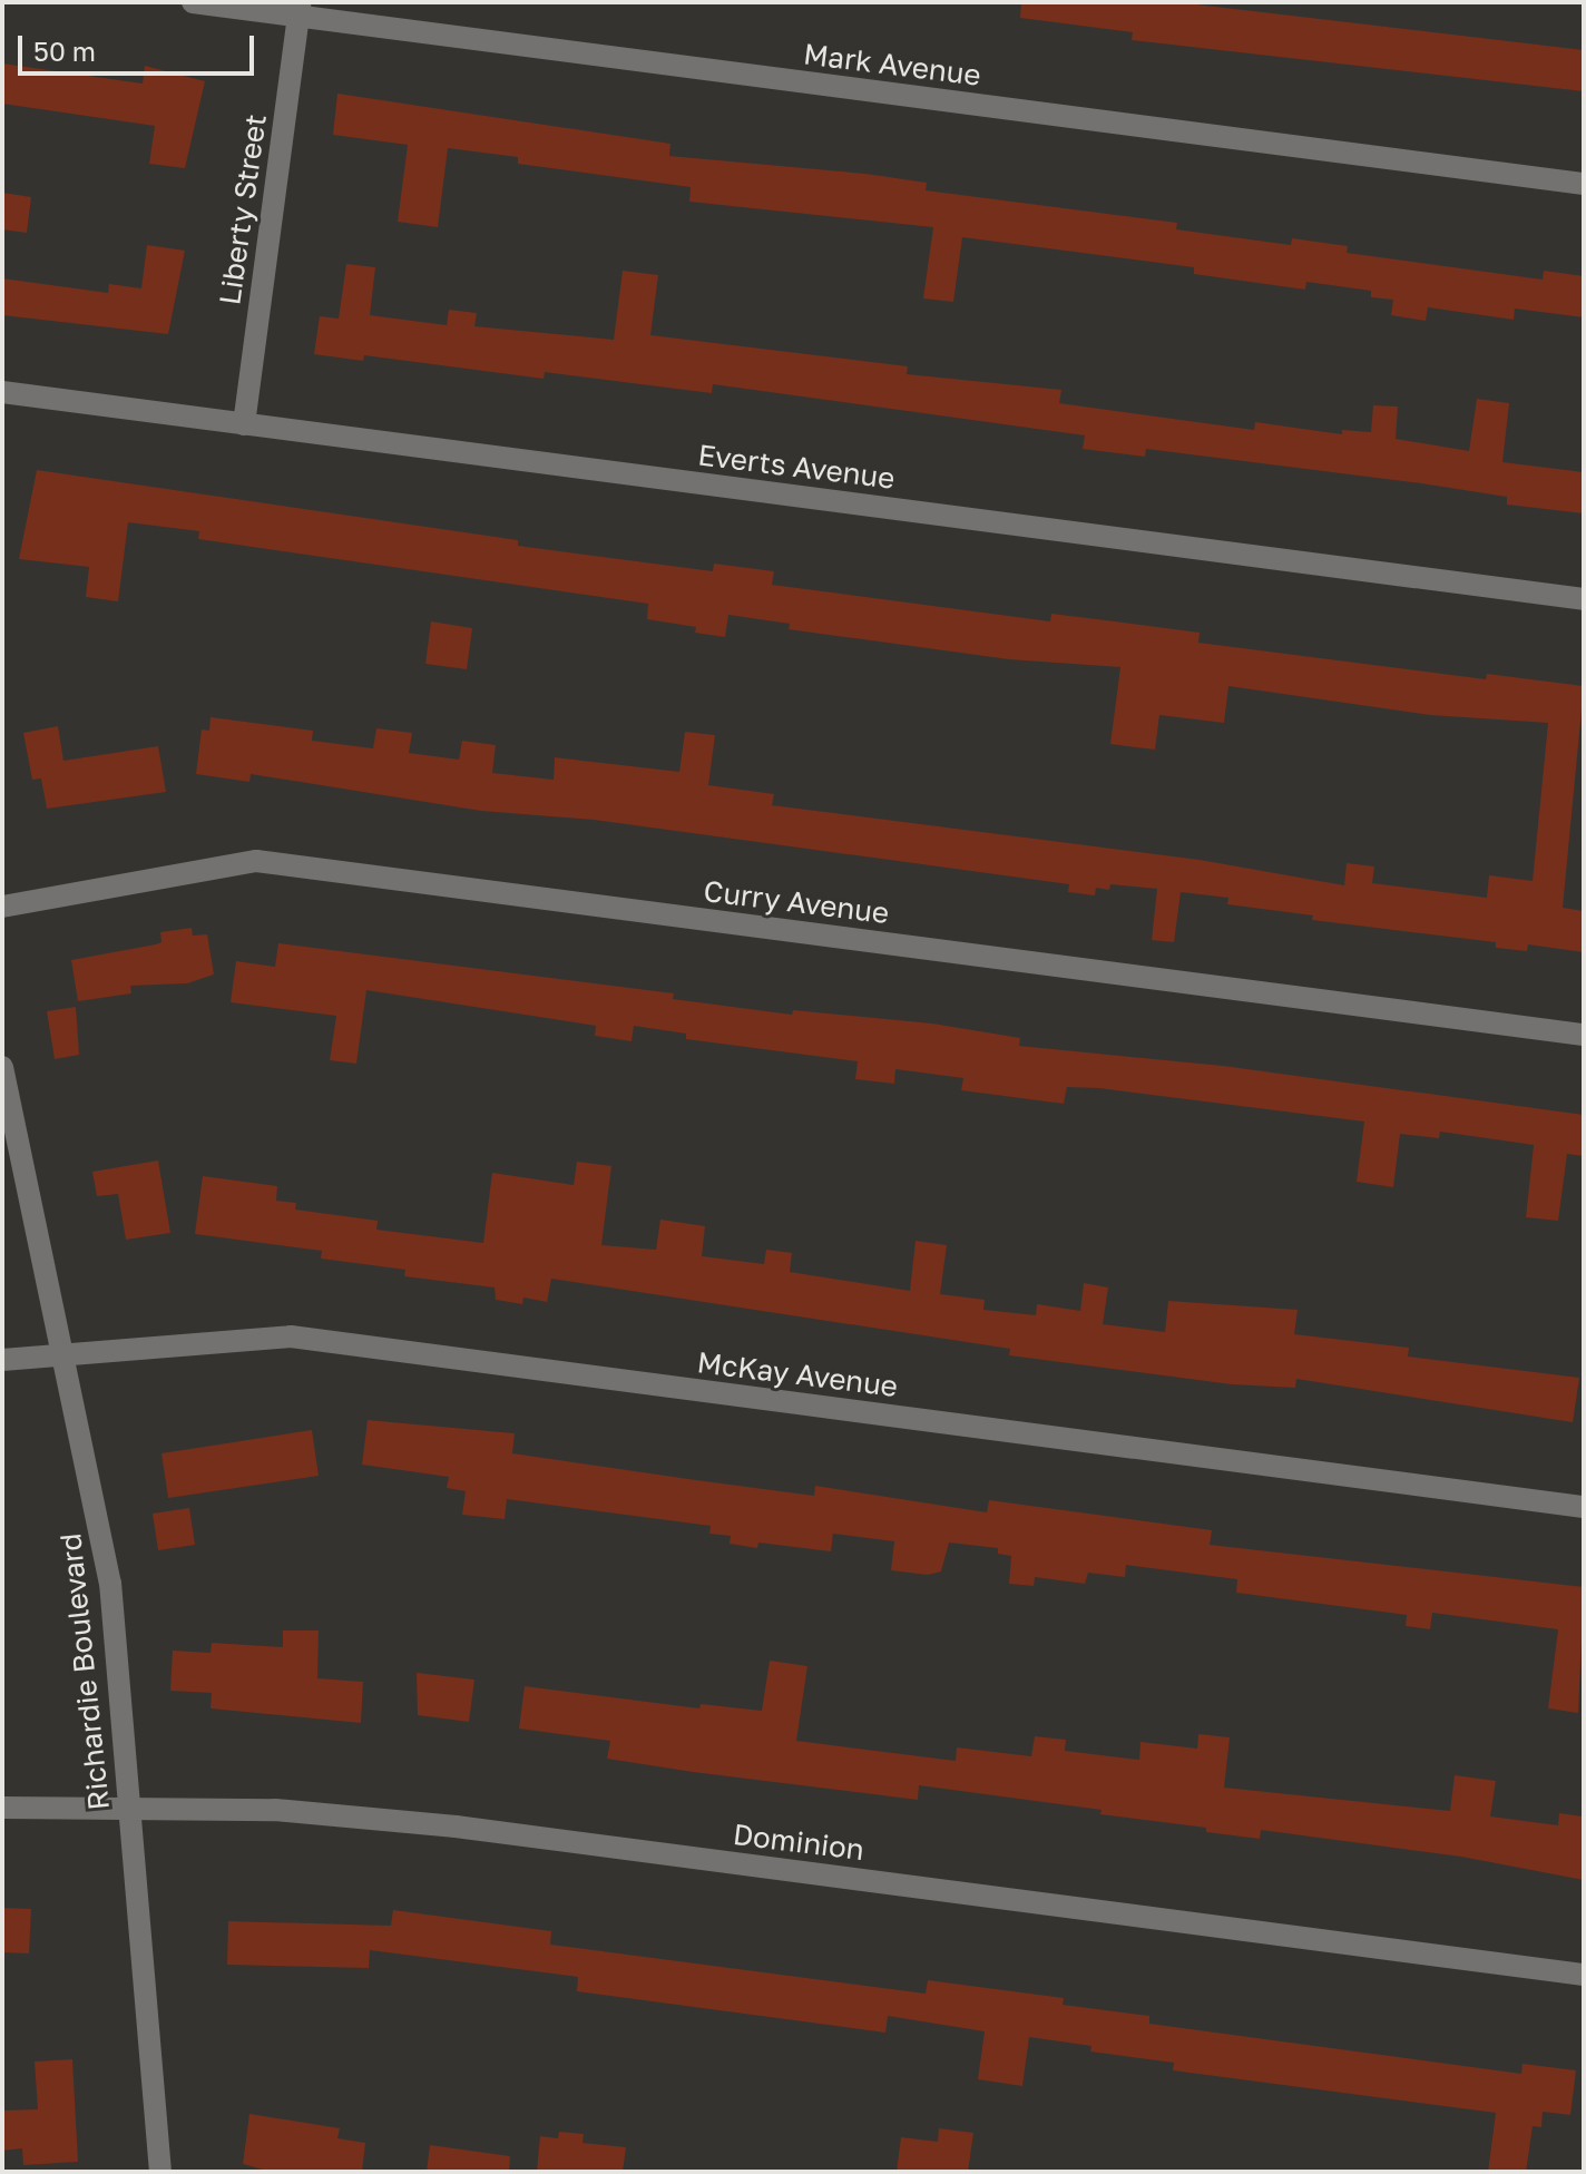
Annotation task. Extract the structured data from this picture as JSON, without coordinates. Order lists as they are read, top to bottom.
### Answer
{
  "streets": {
    "street": [
      "Mark Avenue",
      "Liberty Street",
      "Everts Avenue",
      "Curry Avenue",
      "McKay Avenue",
      "Richardie Boulevard",
      "Dominion"
    ]
  },
  "crossings": [
    ["Mark Avenue", "Liberty Street"],
    ["Liberty Street", "Everts Avenue"],
    ["McKay Avenue", "Richardie Boulevard"],
    ["Richardie Boulevard", "Dominion"]
  ],
  "scale_bar": "50 m"
}
